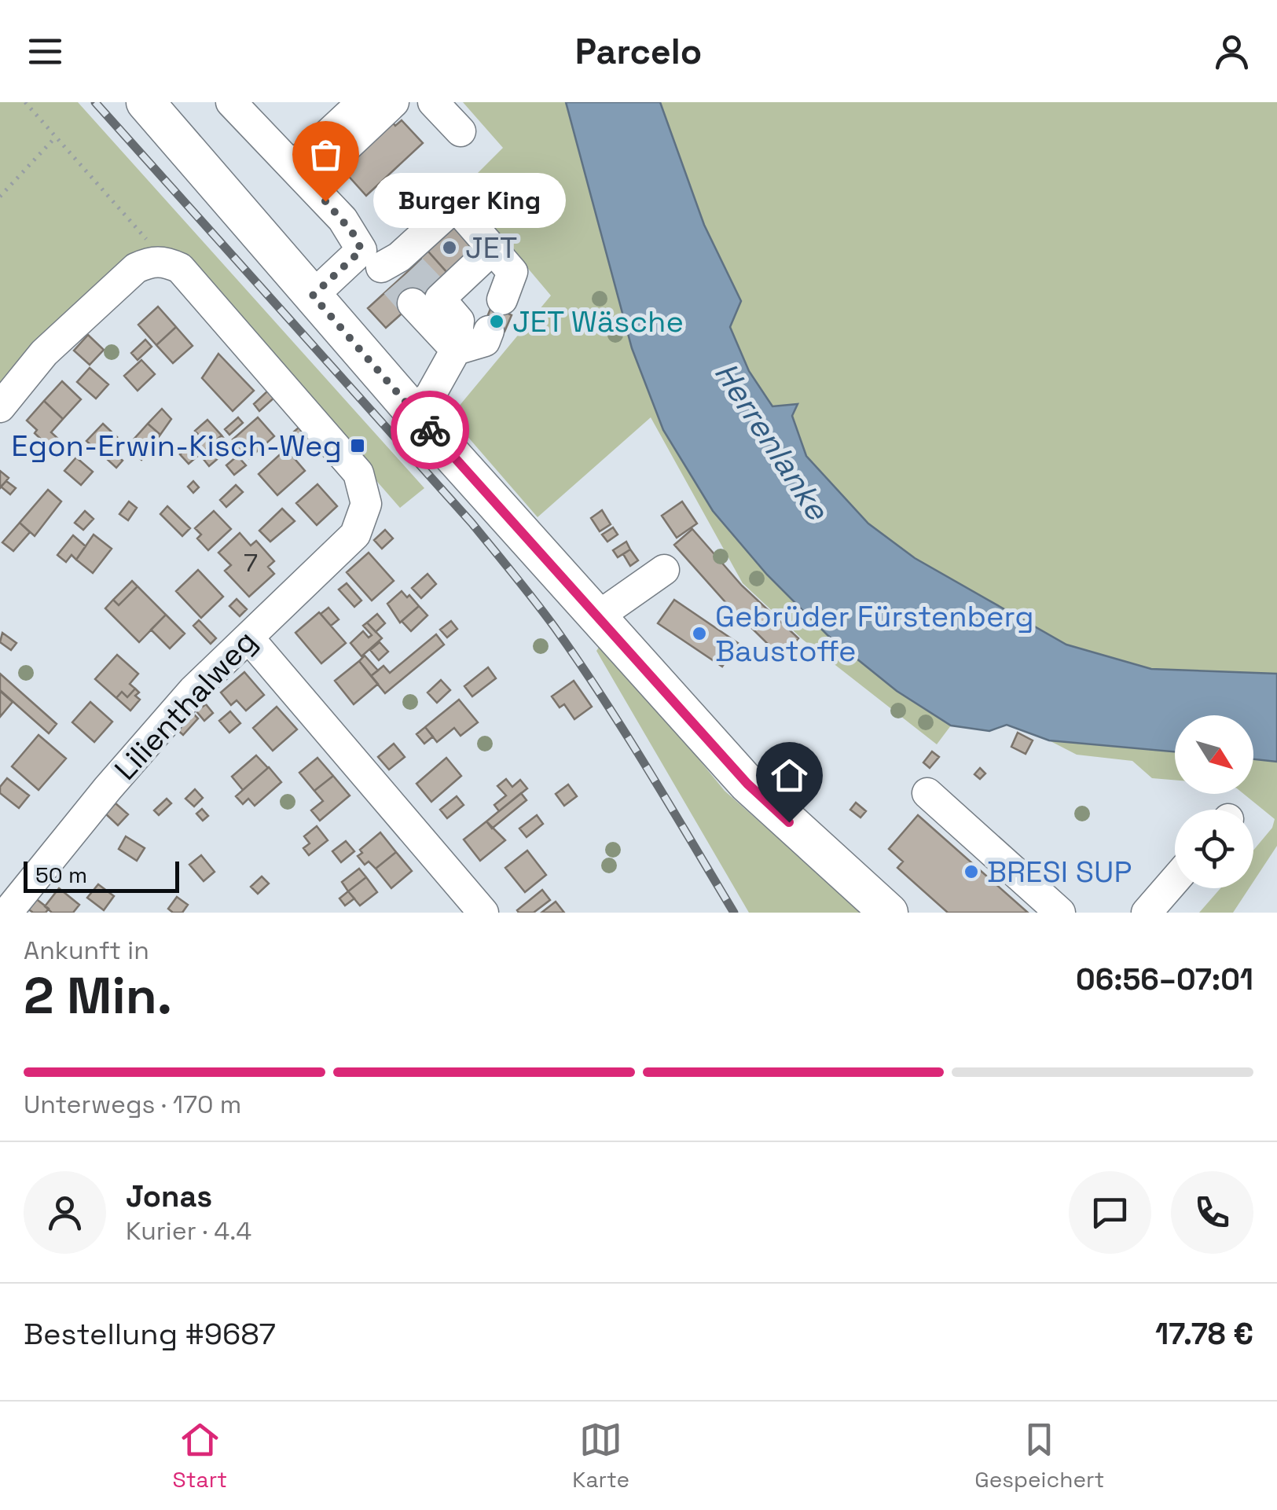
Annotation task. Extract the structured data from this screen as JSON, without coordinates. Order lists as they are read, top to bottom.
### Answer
{
  "streets": {
    "street": ["Lilienthalweg"]
  },
  "water": ["Herrenlanke"],
  "places": {
    "other": [
      "Burger King",
      "JET",
      "JET Wäsche",
      "Gebrüder Fürstenberg Baustoffe",
      "BRESI SUP"
    ],
    "transit": ["Egon-Erwin-Kisch-Weg"]
  },
  "house_numbers": ["7"],
  "scale_bar": "50 m",
  "north": "bottom right",
  "page": {
    "header": "Parcelo",
    "bubble": "Burger King",
    "scale": "50 m",
    "heading": ["2 Min.", "Ankunft in", "06:56–07:01"],
    "panel": [
      "Jonas",
      "Kurier · 4.4",
      "Bestellung #9687",
      "17.78 €"
    ],
    "bar": "Unterwegs · 170 m",
    "tabs": ["Start", "Karte", "Gespeichert"]
  }
}
